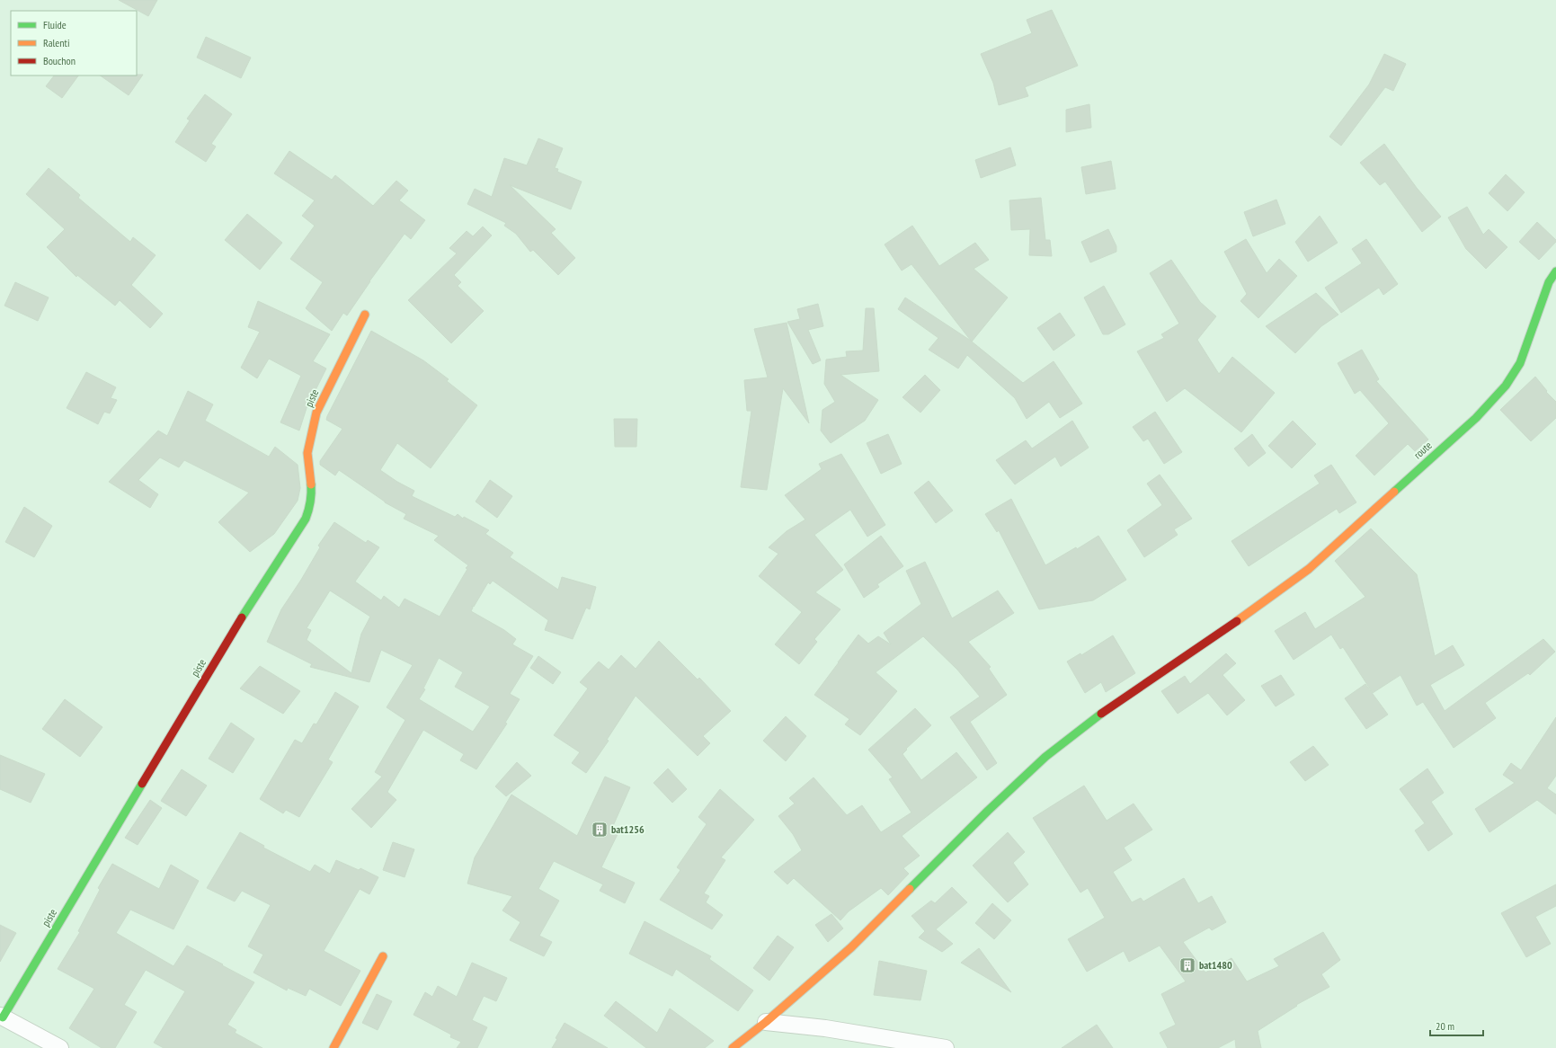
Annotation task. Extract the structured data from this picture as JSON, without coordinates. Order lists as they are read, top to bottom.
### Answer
{
  "streets": {
    "street": ["piste", "route"]
  },
  "places": {
    "building": ["bat1256", "bat1480"]
  },
  "legend": ["Fluide", "Ralenti", "Bouchon"],
  "scale_bar": "20 m"
}
